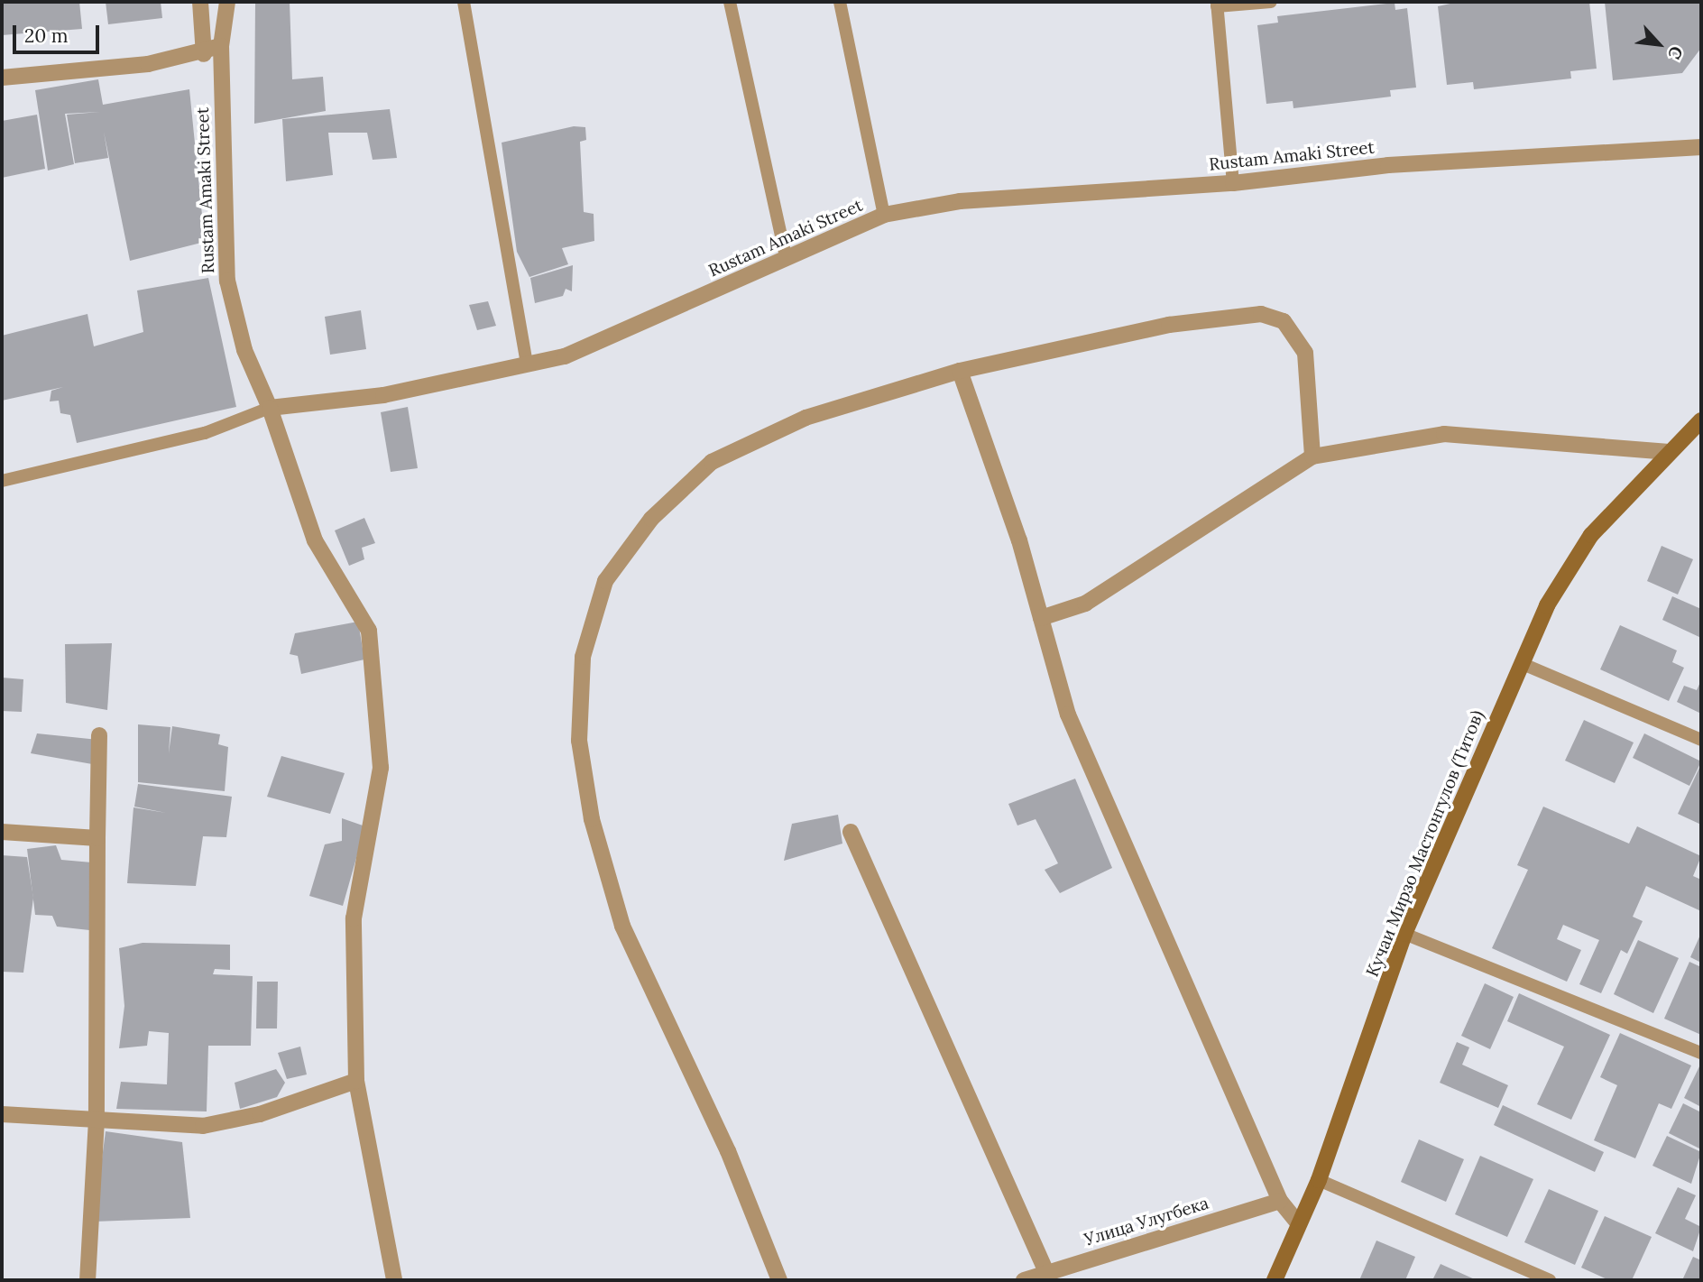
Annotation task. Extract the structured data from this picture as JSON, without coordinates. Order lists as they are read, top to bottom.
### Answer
{
  "streets": {
    "street": ["Rustam Amaki Street", "Кучаи Мирзо Мастонгулов (Титов)", "Улица Улугбека"]
  },
  "scale_bar": "20 m",
  "north": "bottom right"
}
